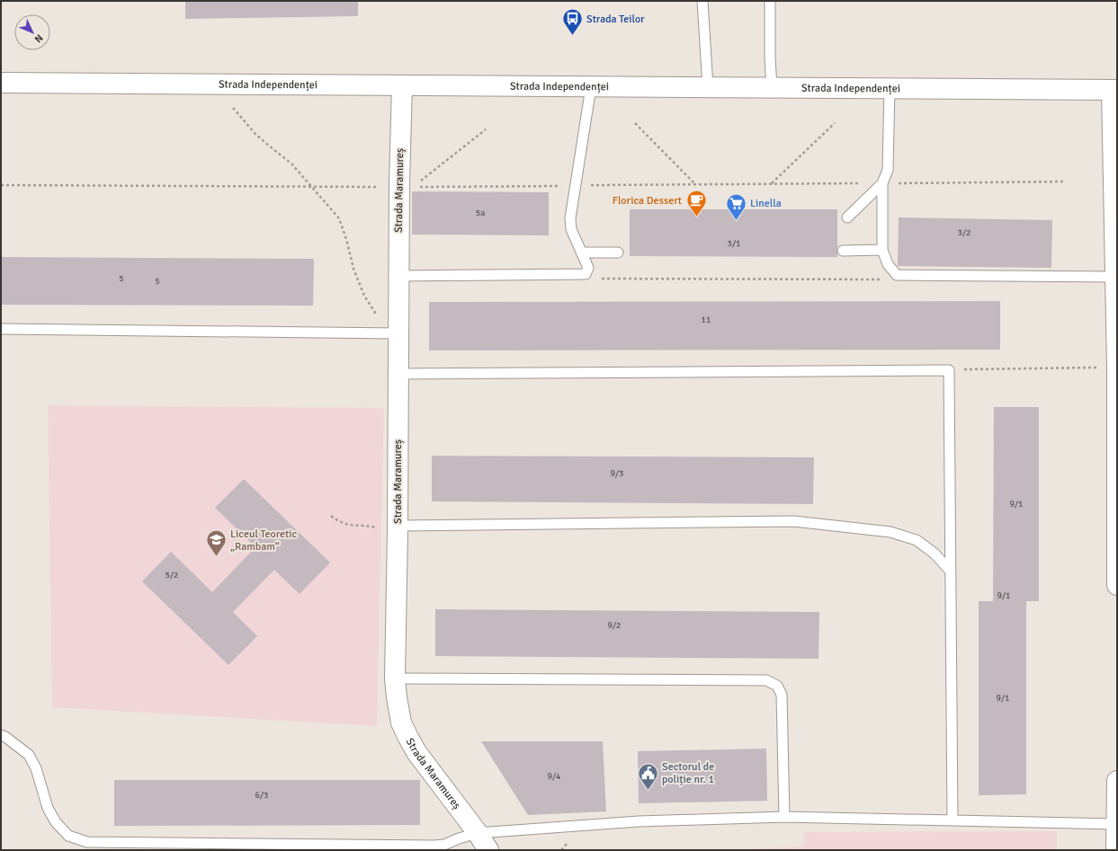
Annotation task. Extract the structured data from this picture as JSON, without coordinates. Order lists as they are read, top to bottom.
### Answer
{
  "streets": {
    "street": ["Strada Independenței", "Strada Maramureș"]
  },
  "crossings": [
    ["Strada Independenței", "Strada Maramureș"]
  ],
  "places": {
    "bus stop": ["Strada Teilor"],
    "cafe": ["Florica Dessert"],
    "supermarket": ["Linella"],
    "school or university": ["Liceul Teoretic „Rambam“"],
    "public building": ["Sectorul de poliție nr. 1"]
  },
  "house_numbers": [
    "5a",
    "3/2",
    "3/1",
    "5",
    "5",
    "11",
    "9/3",
    "9/1",
    "5/2",
    "9/1",
    "9/2",
    "9/1",
    "9/4",
    "6/3"
  ],
  "north": "bottom right"
}
